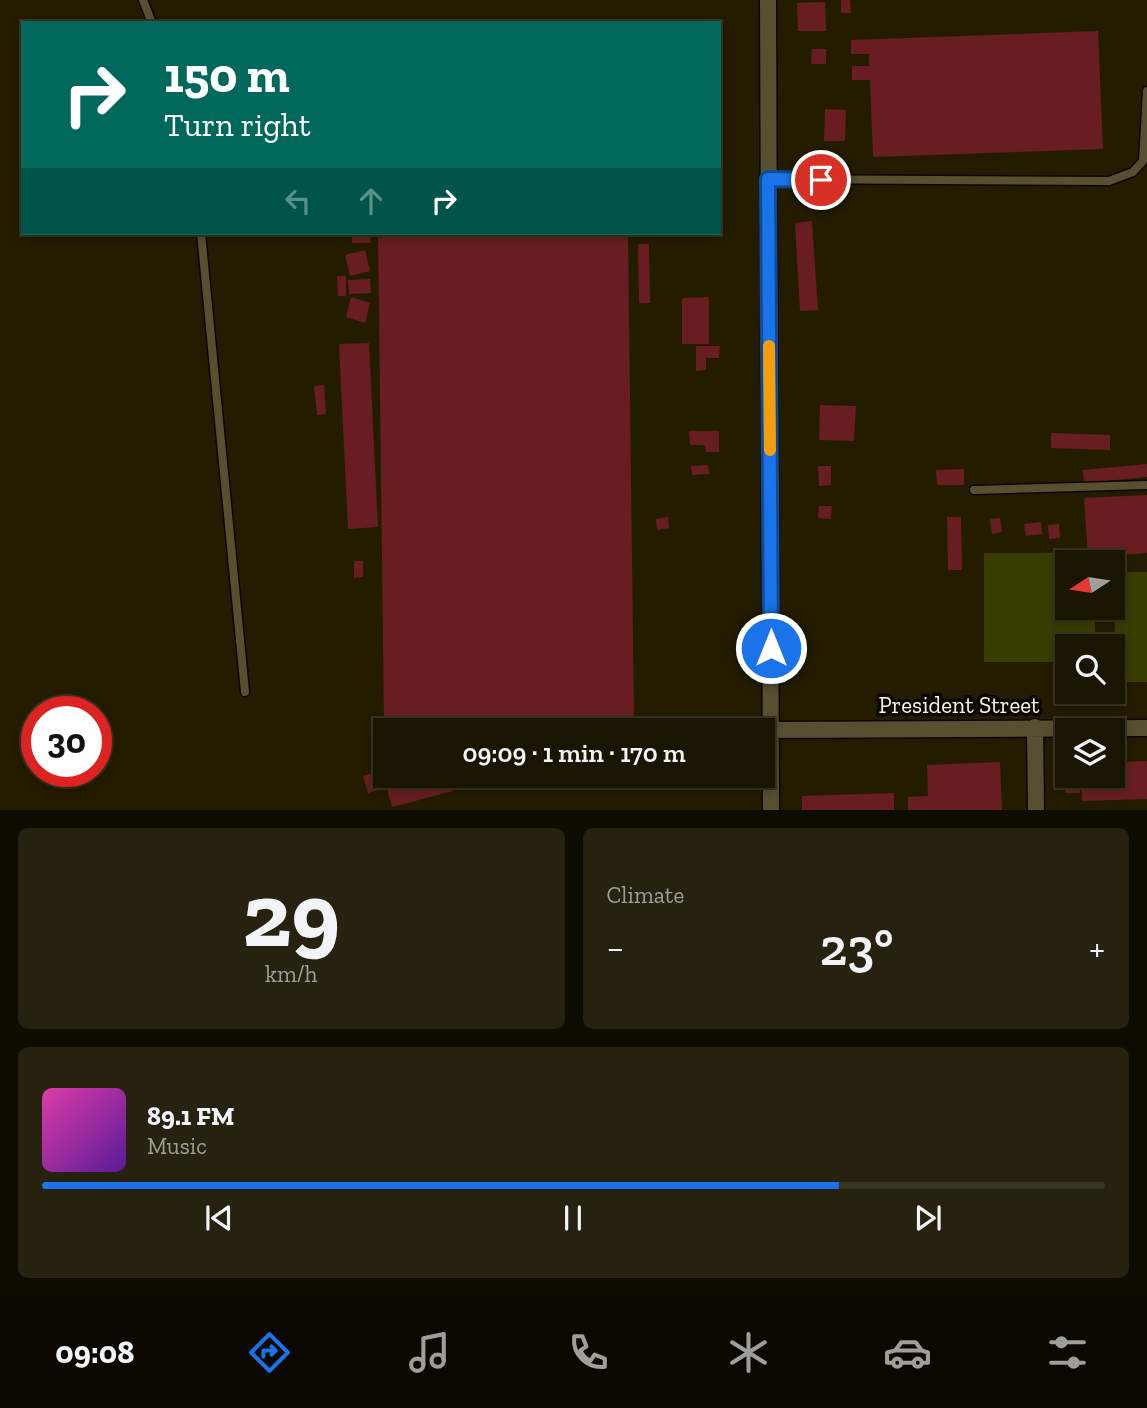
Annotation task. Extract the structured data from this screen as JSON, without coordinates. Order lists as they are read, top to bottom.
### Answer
{
  "streets": {
    "street": ["President Street"]
  },
  "north": "left",
  "page": {
    "turn": ["150 m", "Turn right"],
    "limit": "30",
    "trip": "09:09 · 1 min · 170 m",
    "tile": [
      ["29", "km/h"],
      "Climate"
    ],
    "heat": ["−", "23°", "+"],
    "song": ["89.1 FM", "Music"],
    "tabs": "09:08"
  }
}
